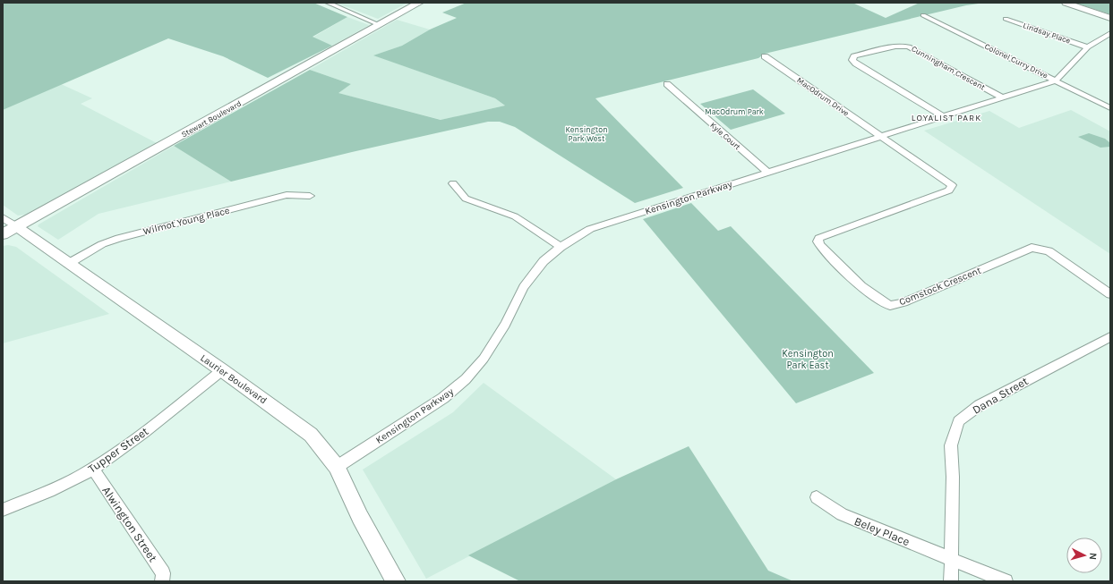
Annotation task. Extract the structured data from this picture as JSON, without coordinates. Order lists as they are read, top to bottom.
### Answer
{
  "streets": {
    "main road": ["Stewart Boulevard"],
    "street": [
      "Lindsay Place",
      "Colonel Curry Drive",
      "Cunningham Crescent",
      "MacOdrum Drive",
      "Kyle Court",
      "Kensington Parkway",
      "Wilmot Young Place",
      "Comstock Crescent",
      "Laurier Boulevard",
      "Dana Street",
      "Tupper Street",
      "Alwington Street",
      "Beley Place"
    ]
  },
  "crossings": [
    ["Lindsay Place", "Kensington Parkway"],
    ["Colonel Curry Drive", "Kensington Parkway"],
    ["Cunningham Crescent", "Kensington Parkway"],
    ["MacOdrum Drive", "Kensington Parkway"],
    ["MacOdrum Drive", "Comstock Crescent"],
    ["Stewart Boulevard", "Laurier Boulevard"],
    ["Kyle Court", "Kensington Parkway"],
    ["Kensington Parkway", "Comstock Crescent"],
    ["Kensington Parkway", "Laurier Boulevard"],
    ["Wilmot Young Place", "Laurier Boulevard"],
    ["Laurier Boulevard", "Tupper Street"],
    ["Dana Street", "Beley Place"],
    ["Tupper Street", "Alwington Street"]
  ],
  "districts": ["LOYALIST PARK"],
  "parks": ["MacOdrum Park", "Kensington Park West", "Kensington Park East"],
  "north": "right"
}
